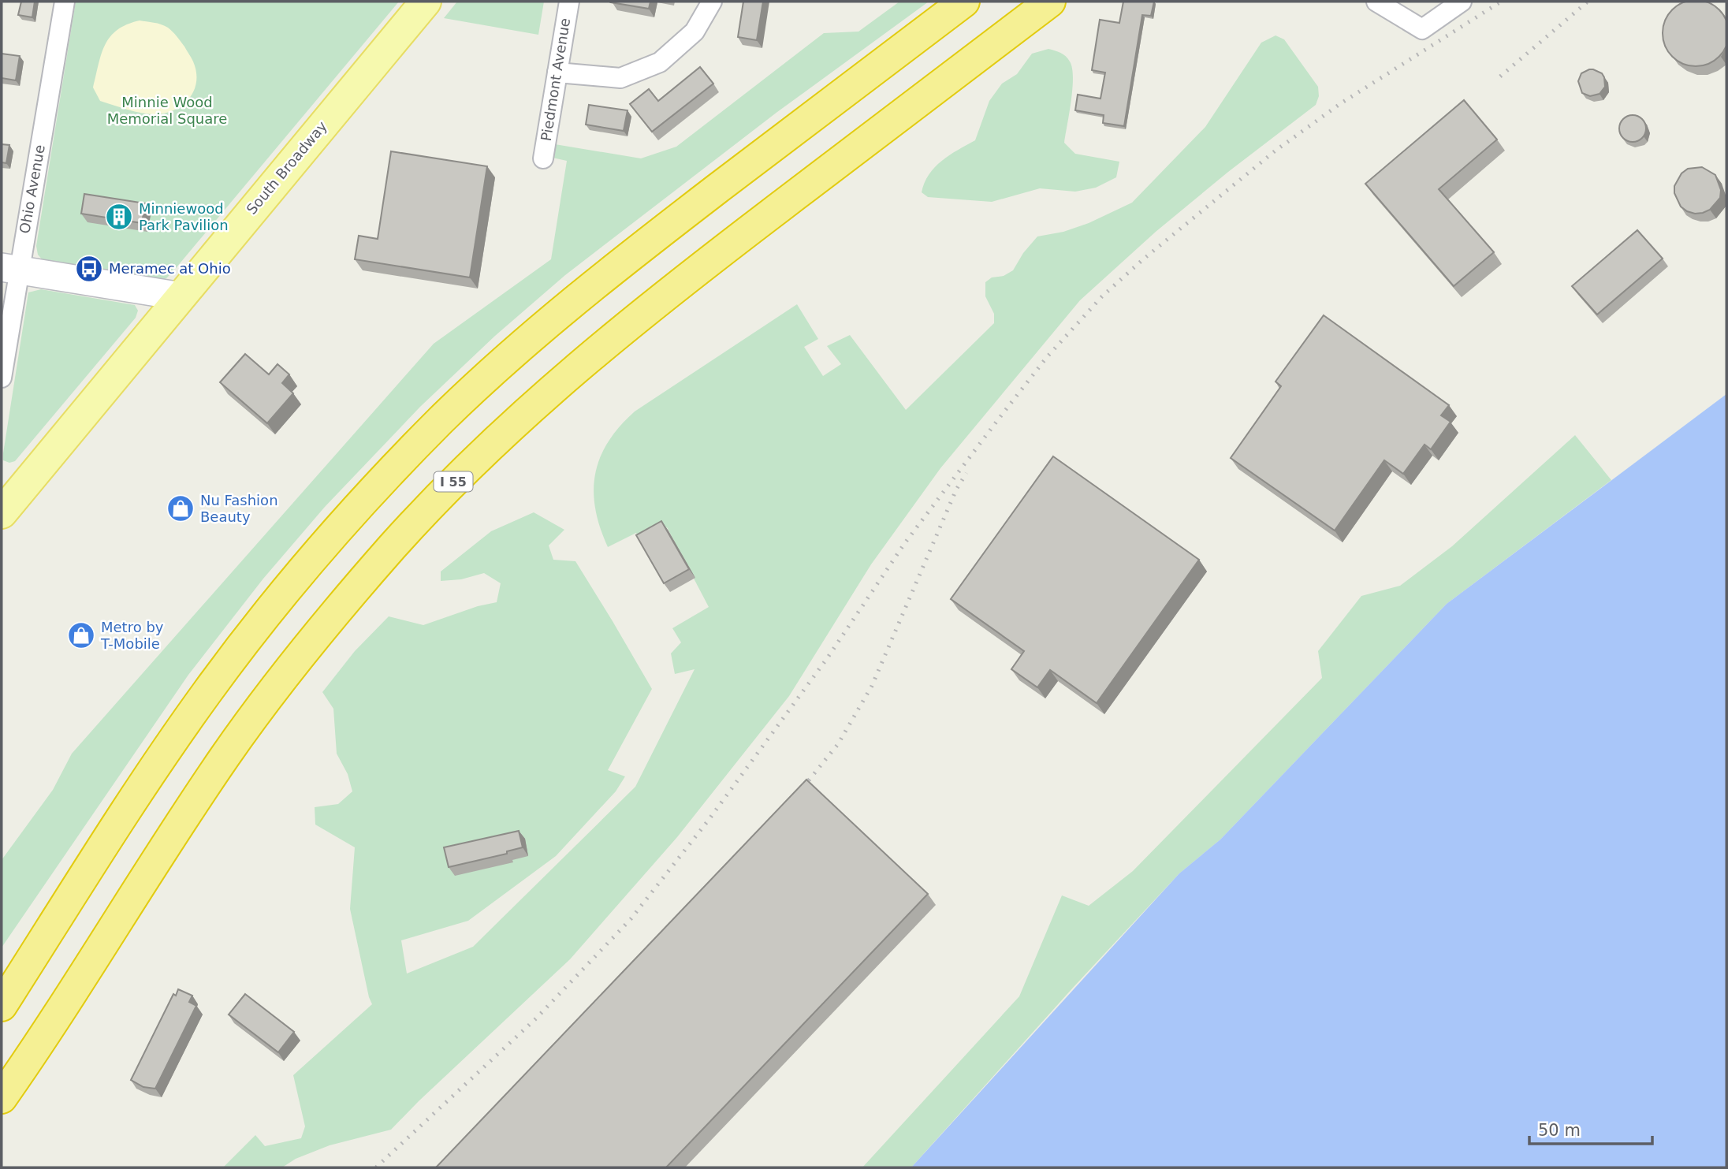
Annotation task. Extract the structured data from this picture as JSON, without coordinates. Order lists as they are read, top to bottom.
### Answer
{
  "streets": {
    "highway": ["I 55"],
    "main road": ["South Broadway"],
    "street": ["Piedmont Avenue", "Ohio Avenue"]
  },
  "parks": ["Minnie Wood Memorial Square"],
  "places": {
    "building": ["Minniewood Park Pavilion"],
    "bus stop": ["Meramec at Ohio"],
    "shop": ["Nu Fashion Beauty", "Metro by T-Mobile"]
  },
  "scale_bar": "50 m"
}
